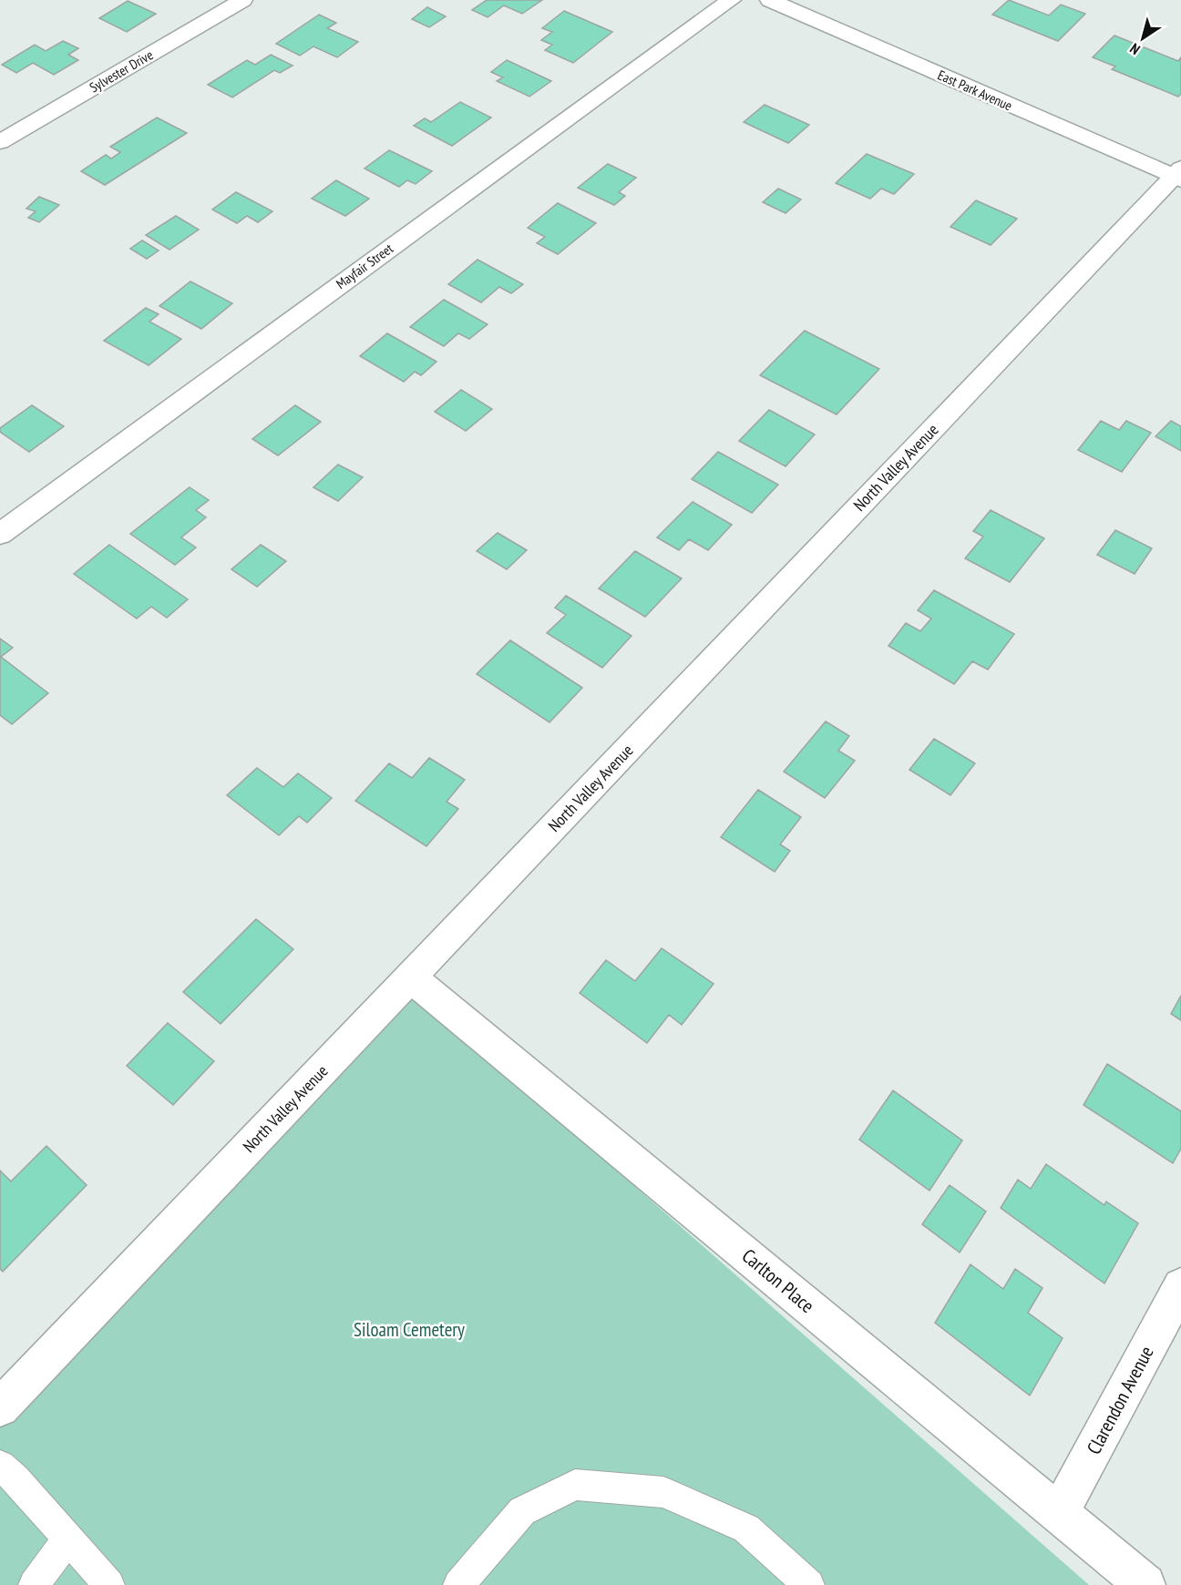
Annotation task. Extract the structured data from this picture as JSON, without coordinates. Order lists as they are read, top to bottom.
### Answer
{
  "streets": {
    "street": [
      "Sylvester Drive",
      "East Park Avenue",
      "Mayfair Street",
      "North Valley Avenue",
      "Carlton Place",
      "Clarendon Avenue"
    ]
  },
  "crossings": [
    ["East Park Avenue", "North Valley Avenue"],
    ["North Valley Avenue", "Carlton Place"],
    ["Carlton Place", "Clarendon Avenue"]
  ],
  "parks": ["Siloam Cemetery"],
  "north": "bottom left"
}
